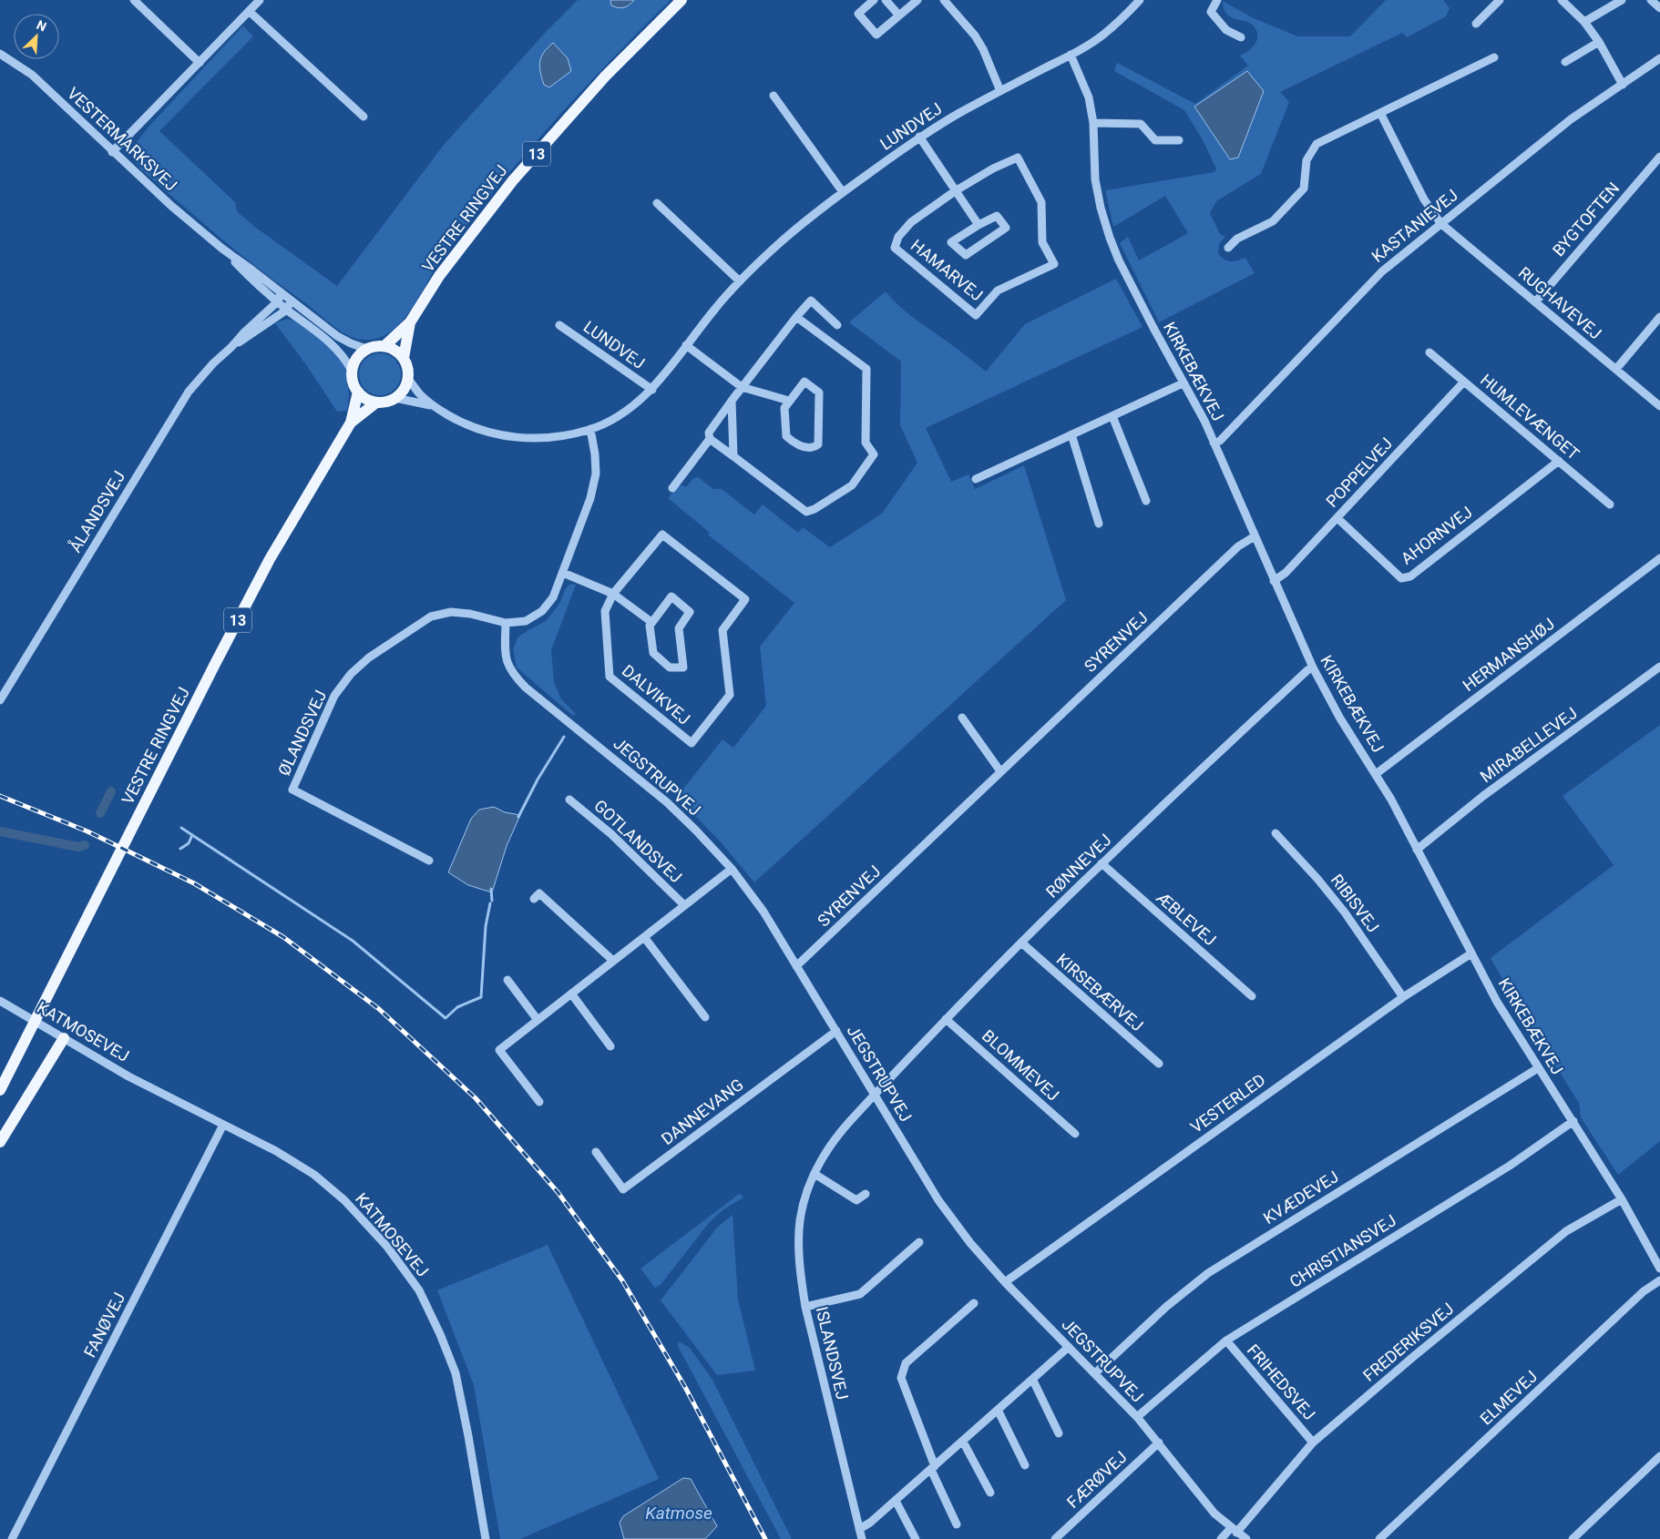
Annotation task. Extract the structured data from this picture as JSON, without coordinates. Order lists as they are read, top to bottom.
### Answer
{
  "streets": {
    "main road": ["13", "VESTRE RINGVEJ"],
    "street": [
      "LUNDVEJ",
      "VESTERMARKSVEJ",
      "BYGTOFTEN",
      "KASTANIEVEJ",
      "HAMARVEJ",
      "RUGHAVEVEJ",
      "KIRKEBÆKVEJ",
      "HUMLEVÆNGET",
      "POPPELVEJ",
      "ÅLANDSVEJ",
      "AHORNVEJ",
      "SYRENVEJ",
      "HERMANSHØJ",
      "DALVIKVEJ",
      "ØLANDSVEJ",
      "MIRABELLEVEJ",
      "JEGSTRUPVEJ",
      "GOTLANDSVEJ",
      "RØNNEVEJ",
      "RIBISVEJ",
      "ÆBLEVEJ",
      "KIRSEBÆRVEJ",
      "KATMOSEVEJ",
      "BLOMMEVEJ",
      "VESTERLED",
      "DANNEVANG",
      "KVÆDEVEJ",
      "CHRISTIANSVEJ",
      "FANØVEJ",
      "FREDERIKSVEJ",
      "ISLANDSVEJ",
      "FRIHEDSVEJ",
      "ELMEVEJ",
      "FÆRØVEJ"
    ]
  },
  "crossings": [
    ["LUNDVEJ", "VESTERMARKSVEJ"],
    ["LUNDVEJ", "13"],
    ["LUNDVEJ", "VESTRE RINGVEJ"],
    ["LUNDVEJ", "KIRKEBÆKVEJ"],
    ["LUNDVEJ", "ØLANDSVEJ"],
    ["VESTERMARKSVEJ", "13"],
    ["VESTERMARKSVEJ", "VESTRE RINGVEJ"],
    ["VESTERMARKSVEJ", "ÅLANDSVEJ"],
    ["13", "VESTRE RINGVEJ"],
    ["BYGTOFTEN", "RUGHAVEVEJ"],
    ["KASTANIEVEJ", "RUGHAVEVEJ"],
    ["KASTANIEVEJ", "KIRKEBÆKVEJ"],
    ["KIRKEBÆKVEJ", "POPPELVEJ"],
    ["KIRKEBÆKVEJ", "SYRENVEJ"],
    ["KIRKEBÆKVEJ", "HERMANSHØJ"],
    ["KIRKEBÆKVEJ", "MIRABELLEVEJ"],
    ["KIRKEBÆKVEJ", "RØNNEVEJ"],
    ["KIRKEBÆKVEJ", "VESTERLED"],
    ["KIRKEBÆKVEJ", "KVÆDEVEJ"],
    ["KIRKEBÆKVEJ", "CHRISTIANSVEJ"],
    ["KIRKEBÆKVEJ", "FREDERIKSVEJ"],
    ["HUMLEVÆNGET", "POPPELVEJ"],
    ["HUMLEVÆNGET", "AHORNVEJ"],
    ["POPPELVEJ", "AHORNVEJ"],
    ["SYRENVEJ", "JEGSTRUPVEJ"],
    ["ØLANDSVEJ", "JEGSTRUPVEJ"],
    ["JEGSTRUPVEJ", "GOTLANDSVEJ"],
    ["JEGSTRUPVEJ", "RØNNEVEJ"],
    ["JEGSTRUPVEJ", "VESTERLED"],
    ["JEGSTRUPVEJ", "DANNEVANG"],
    ["JEGSTRUPVEJ", "KVÆDEVEJ"],
    ["JEGSTRUPVEJ", "CHRISTIANSVEJ"],
    ["JEGSTRUPVEJ", "FREDERIKSVEJ"],
    ["JEGSTRUPVEJ", "ISLANDSVEJ"],
    ["JEGSTRUPVEJ", "FÆRØVEJ"],
    ["RØNNEVEJ", "ÆBLEVEJ"],
    ["RØNNEVEJ", "KIRSEBÆRVEJ"],
    ["RØNNEVEJ", "BLOMMEVEJ"],
    ["RØNNEVEJ", "ISLANDSVEJ"],
    ["RIBISVEJ", "VESTERLED"],
    ["KATMOSEVEJ", "FANØVEJ"],
    ["CHRISTIANSVEJ", "FRIHEDSVEJ"],
    ["FREDERIKSVEJ", "FRIHEDSVEJ"]
  ],
  "water": ["Katmose"],
  "north": "top right"
}
